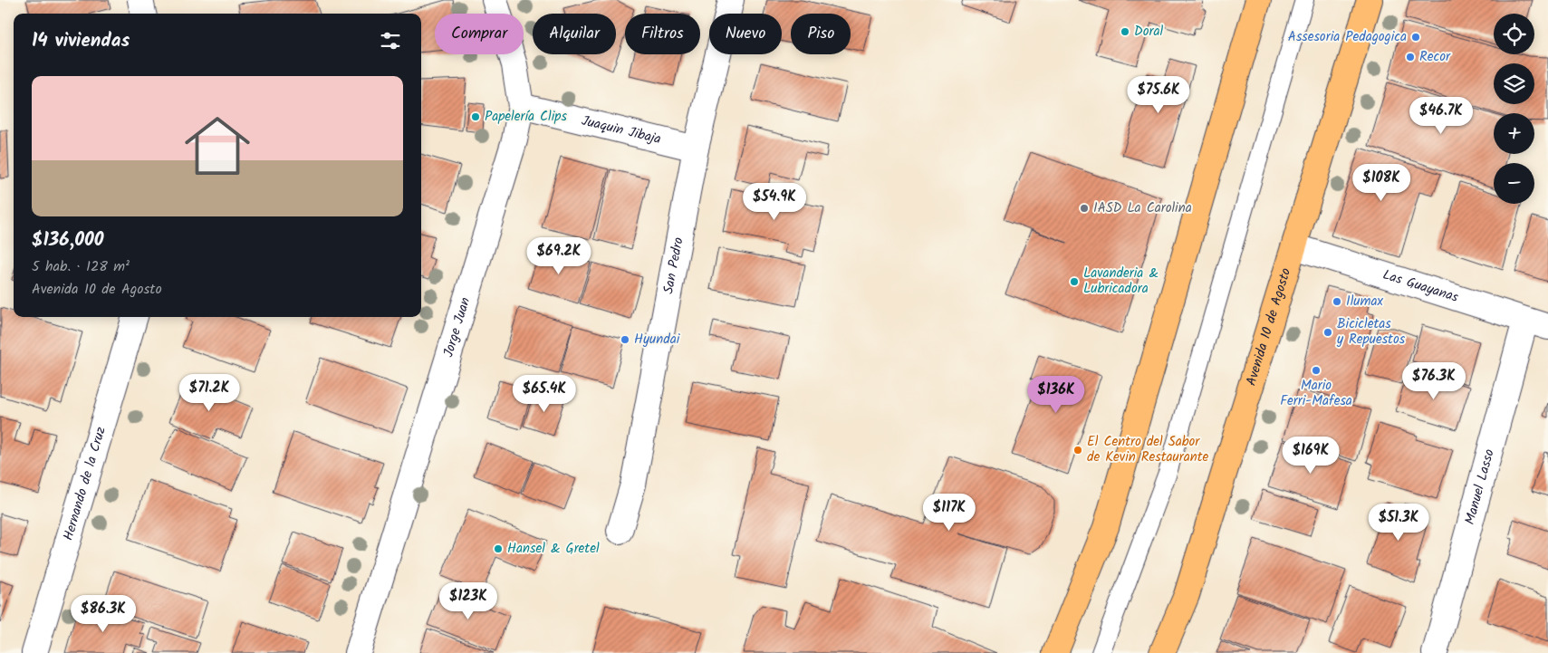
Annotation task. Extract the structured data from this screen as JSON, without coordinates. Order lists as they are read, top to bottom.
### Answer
{
  "streets": {
    "main road": ["Avenida 10 de Agosto"],
    "street": [
      "Juaquin Jibaja",
      "San Pedro",
      "Las Guayanas",
      "Jorge Juan",
      "Hernando de la Cruz",
      "Manuel Lasso"
    ]
  },
  "crossings": [
    ["Juaquin Jibaja", "San Pedro"],
    ["Juaquin Jibaja", "Jorge Juan"],
    ["Las Guayanas", "Avenida 10 de Agosto"],
    ["Las Guayanas", "Manuel Lasso"]
  ],
  "places": [
    "Doral",
    "Assesoria Pedagogica",
    "Recor",
    "Papelería Clips",
    "IASD La Carolina",
    "Lavanderia & Lubricadora",
    "Ilumax",
    "Bicicletas y Repuestos",
    "Hyundai",
    "Mario Ferri-Mafesa",
    "El Centro del Sabor de Kevin Restaurante",
    "Hansel & Gretel"
  ],
  "page": {
    "map_buttons": ["+", "−"],
    "chip": [
      "Comprar",
      "Alquilar",
      "Filtros",
      "Nuevo",
      "Piso"
    ],
    "heading": "14 viviendas",
    "list": [
      {
        "name": "$136,000",
        "note": "5 hab. · 128 m² · Avenida 10 de Agosto"
      }
    ],
    "price": [
      "$75.6K",
      "$46.7K",
      "$108K",
      "$54.9K",
      "$69.2K",
      "$76.3K",
      "$71.2K",
      "$65.4K",
      "$136K",
      "$169K",
      "$117K",
      "$51.3K",
      "$123K",
      "$86.3K"
    ]
  }
}
